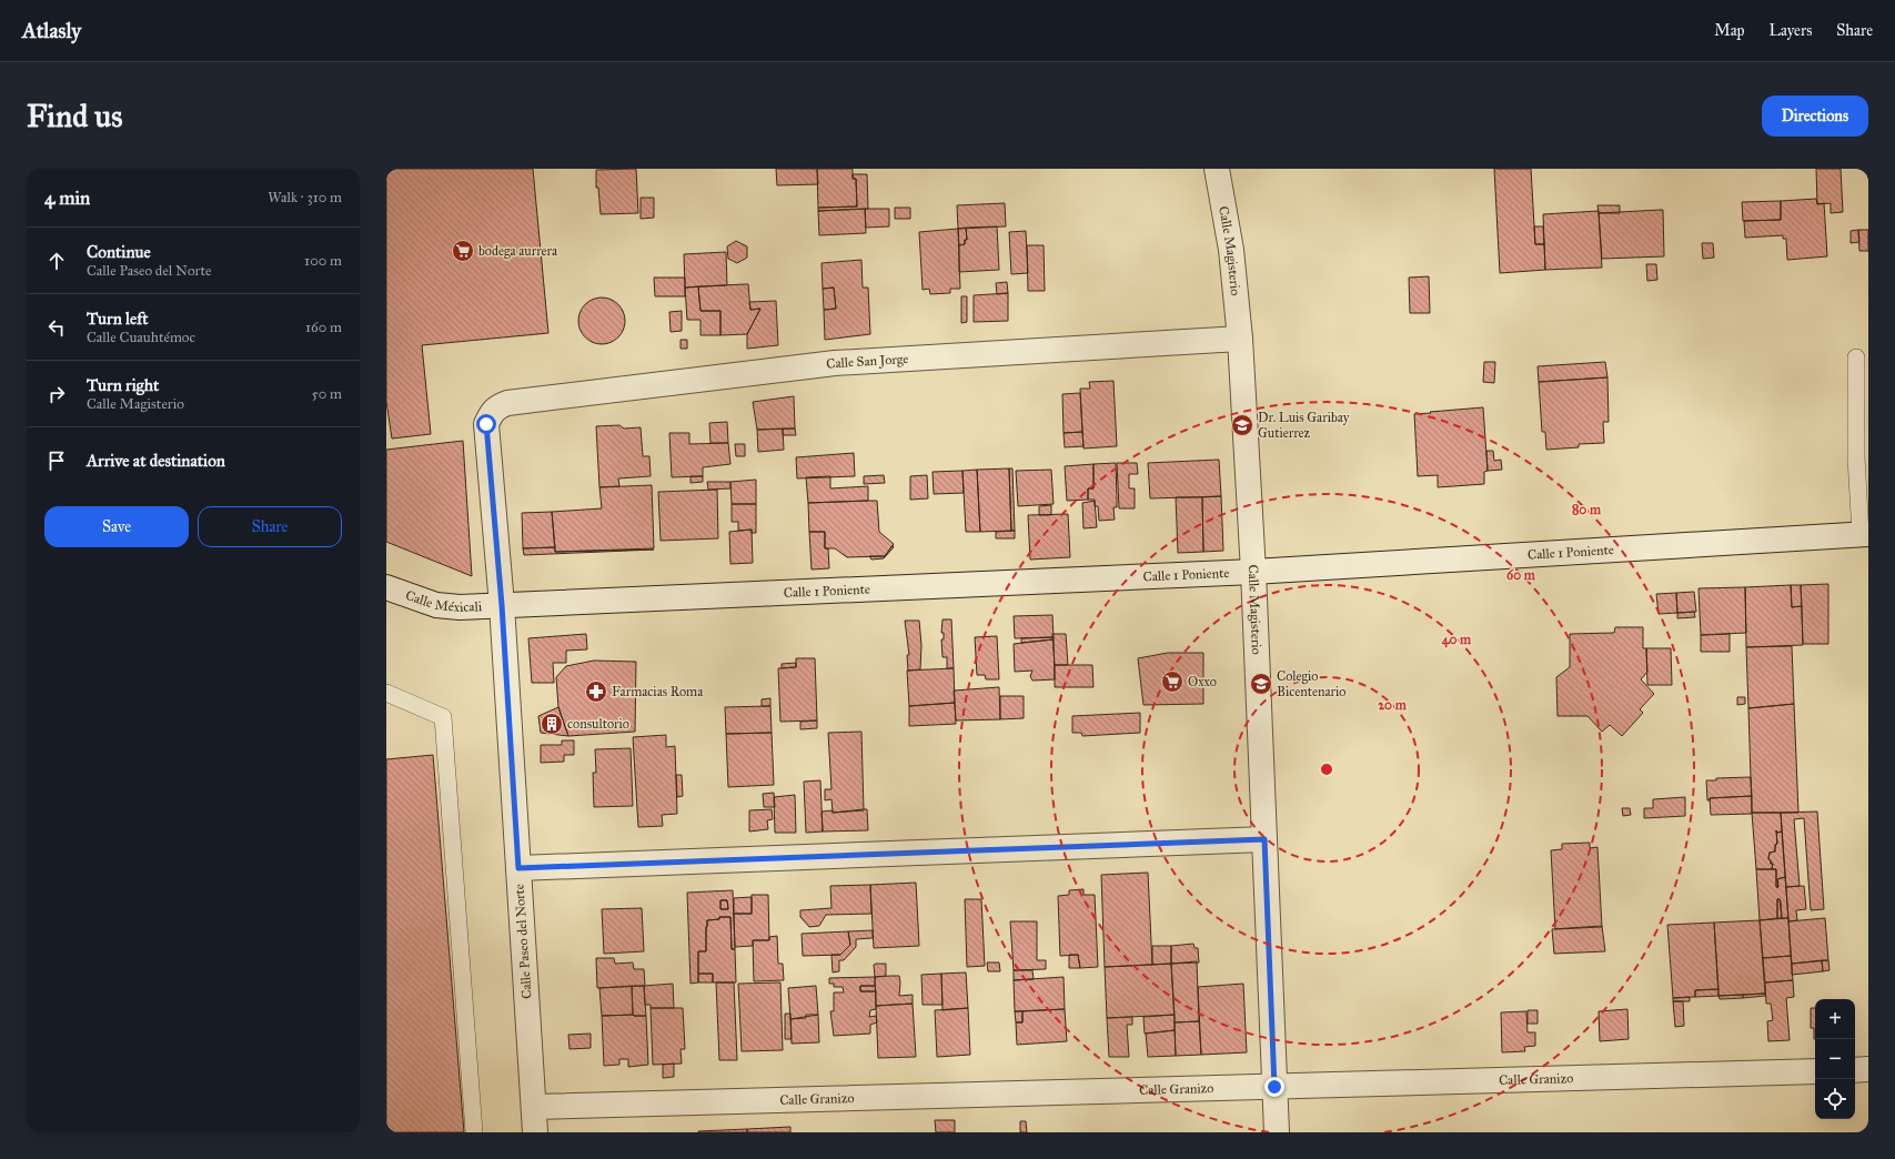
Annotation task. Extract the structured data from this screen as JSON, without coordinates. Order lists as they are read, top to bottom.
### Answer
{
  "streets": {
    "street": [
      "Calle Magisterio",
      "Calle San Jorge",
      "Calle 1 Poniente",
      "Calle Méxicali",
      "Calle Paseo del Norte",
      "Calle Granizo"
    ]
  },
  "crossings": [
    ["Calle Magisterio", "Calle San Jorge"],
    ["Calle Magisterio", "Calle 1 Poniente"],
    ["Calle Magisterio", "Calle Granizo"],
    ["Calle San Jorge", "Calle Paseo del Norte"],
    ["Calle 1 Poniente", "Calle Méxicali"],
    ["Calle 1 Poniente", "Calle Paseo del Norte"],
    ["Calle Méxicali", "Calle Paseo del Norte"],
    ["Calle Paseo del Norte", "Calle Granizo"]
  ],
  "places": {
    "supermarket": ["bodega aurrera", "Oxxo"],
    "school or university": ["Dr. Luis Garibay Gutierrez", "Colegio Bicentenario"],
    "pharmacy": ["Farmacias Roma"],
    "building": ["consultorio"]
  },
  "page": {
    "header": "Atlasly",
    "nav": ["Map", "Layers", "Share"],
    "buttons": [
      "Directions",
      ["Save", "Share"]
    ],
    "title": "Find us",
    "heading": ["4 min", "Walk · 310 m"],
    "list": [
      ["Continue", "Calle Paseo del Norte", "100 m"],
      ["Turn left", "Calle Cuauhtémoc", "160 m"],
      ["Turn right", "Calle Magisterio", "50 m"],
      "Arrive at destination"
    ],
    "map_buttons": ["+", "−"]
  },
  "rings": [
    "80 m",
    "60 m",
    "40 m",
    "20 m"
  ]
}
